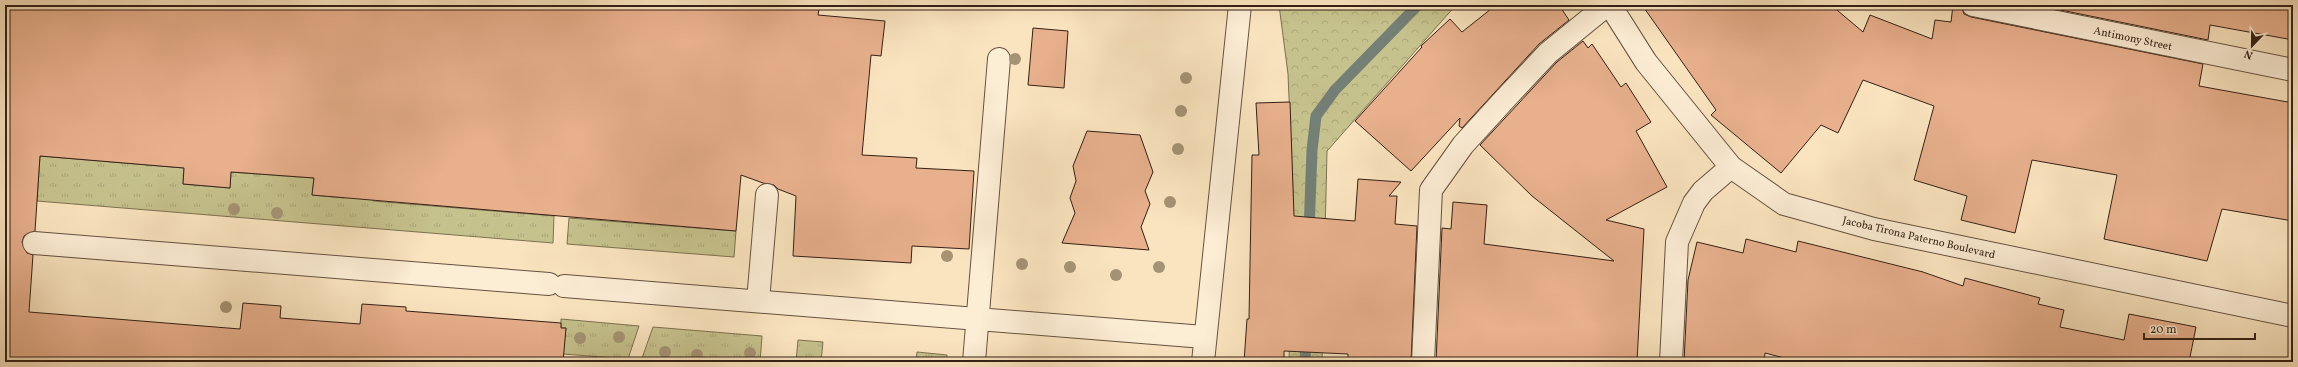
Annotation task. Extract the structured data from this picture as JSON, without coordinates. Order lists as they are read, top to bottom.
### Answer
{
  "streets": {
    "street": ["Antimony Street", "Jacoba Tirona Paterno Boulevard"]
  },
  "scale_bar": "20 m",
  "north": "bottom"
}
